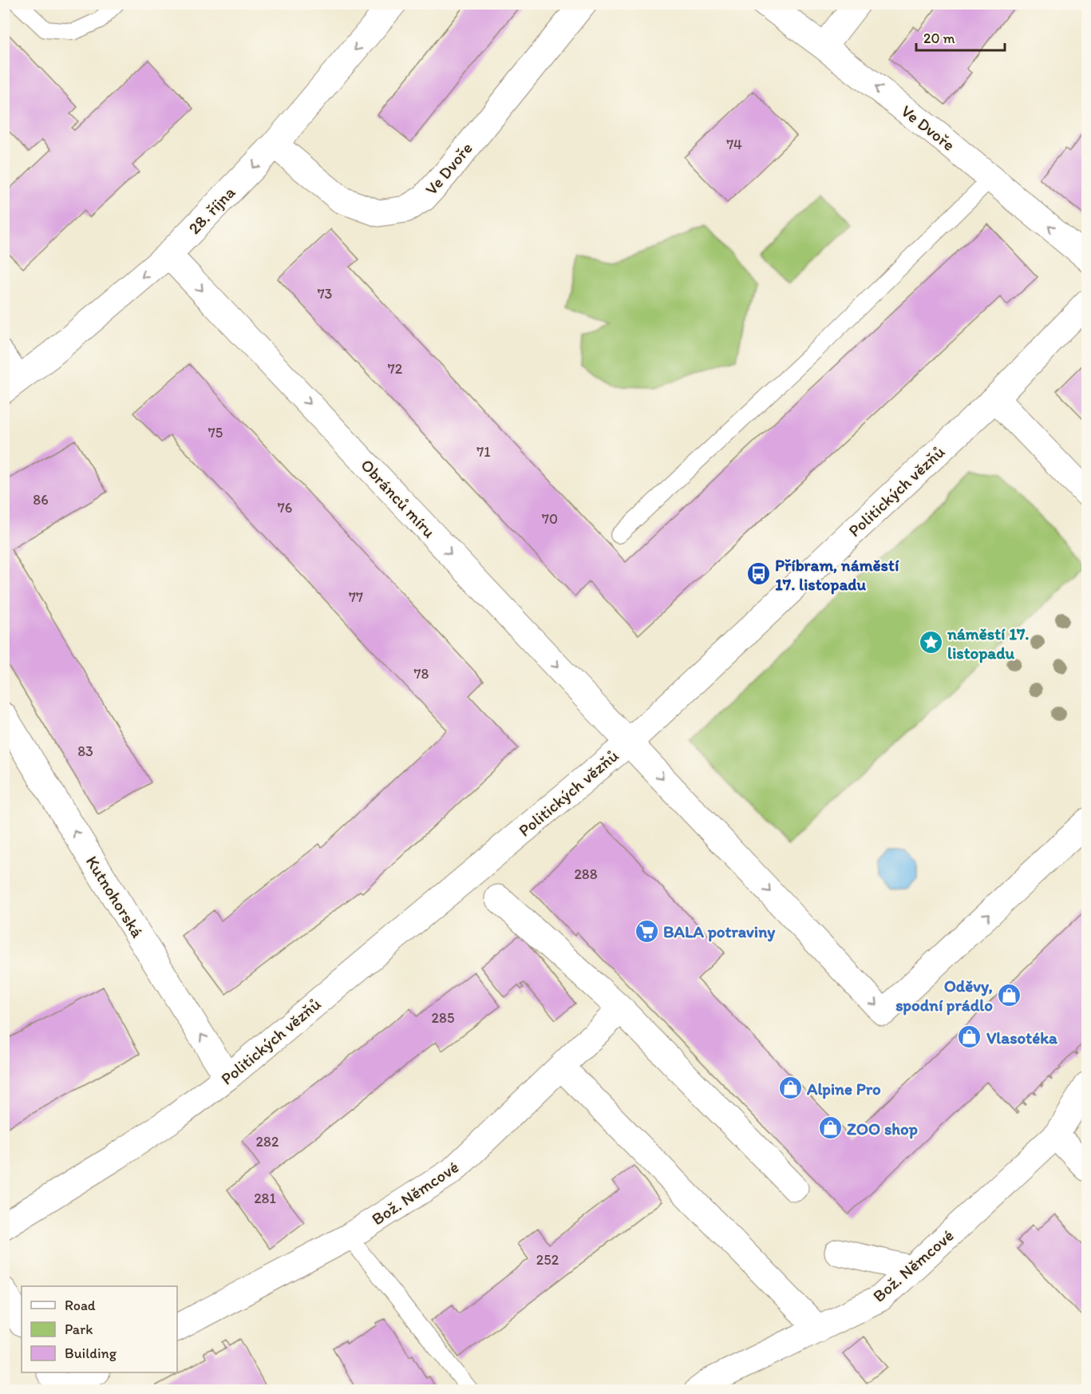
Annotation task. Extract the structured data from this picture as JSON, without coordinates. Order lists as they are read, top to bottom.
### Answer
{
  "streets": {
    "street": [
      "Ve Dvoře",
      "28. října",
      "Politických vězňů",
      "Obránců míru",
      "Kutnohorská",
      "Bož. Němcové"
    ]
  },
  "crossings": [
    ["Ve Dvoře", "28. října"],
    ["28. října", "Obránců míru"],
    ["Politických vězňů", "Obránců míru"],
    ["Politických vězňů", "Kutnohorská"]
  ],
  "one_way": [
    "Ve Dvoře",
    "28. října",
    "Obránců míru",
    "Kutnohorská"
  ],
  "places": {
    "bus stop": ["Příbram, náměstí 17. listopadu"],
    "place": ["náměstí 17. listopadu"],
    "supermarket": ["BALA potraviny"],
    "shop": [
      "Oděvy, spodní prádlo",
      "Vlasotéka",
      "Alpine Pro",
      "ZOO shop"
    ]
  },
  "house_numbers": [
    "74",
    "73",
    "72",
    "75",
    "71",
    "86",
    "76",
    "70",
    "77",
    "78",
    "83",
    "288",
    "285",
    "282",
    "281",
    "252"
  ],
  "legend": ["Road", "Park", "Building"],
  "scale_bar": "20 m"
}
